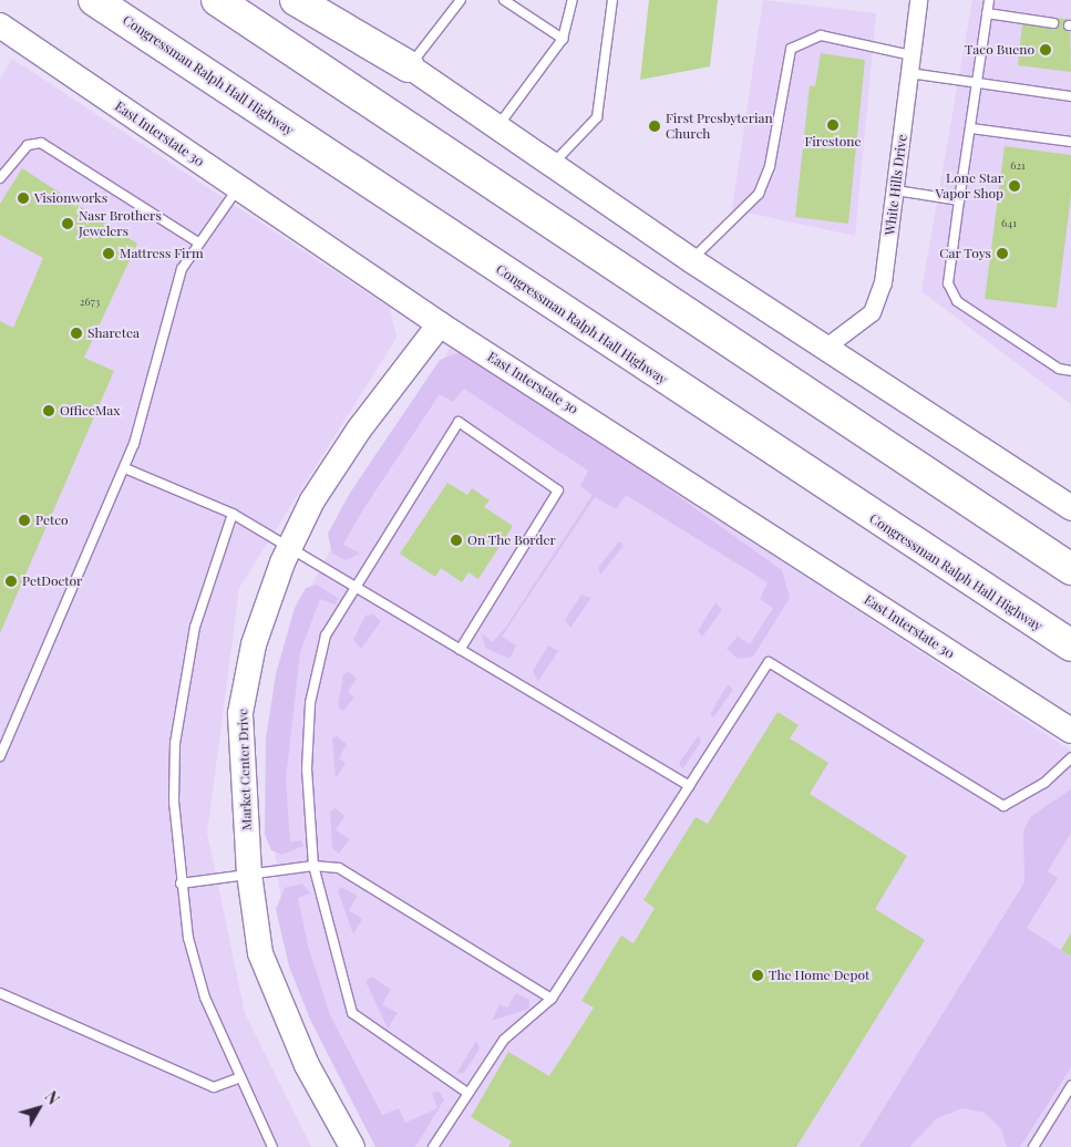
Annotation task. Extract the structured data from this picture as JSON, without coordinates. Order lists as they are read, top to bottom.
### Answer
{
  "streets": {
    "highway": ["Congressman Ralph Hall Highway"],
    "main road": ["East Interstate 30", "Market Center Drive"],
    "street": ["White Hills Drive"]
  },
  "crossings": [
    ["East Interstate 30", "Market Center Drive"]
  ],
  "places": [
    "Taco Bueno",
    "Firestone",
    "First Presbyterian Church",
    "Lone Star Vapor Shop",
    "Visionworks",
    "Nasr Brothers Jewelers",
    "Mattress Firm",
    "Car Toys",
    "Sharetea",
    "OfficeMax",
    "Petco",
    "On The Border",
    "PetDoctor",
    "The Home Depot"
  ],
  "house_numbers": ["621", "641", "2673"],
  "north": "top right"
}
